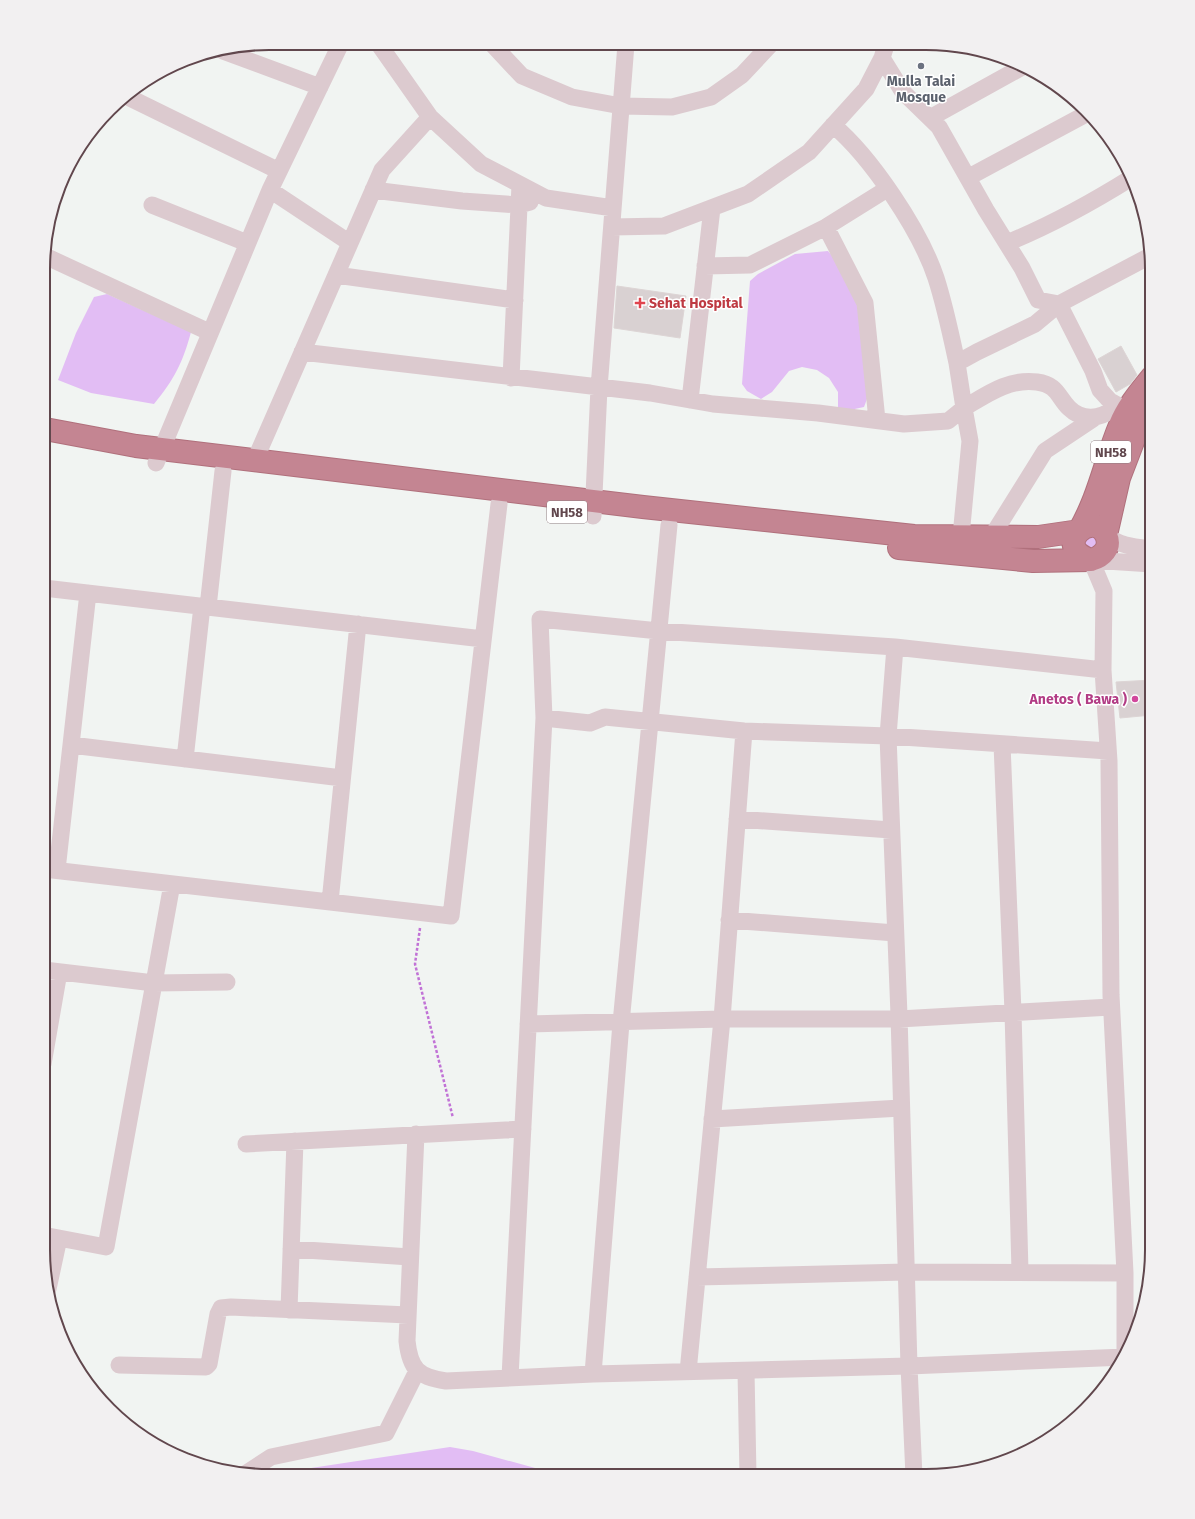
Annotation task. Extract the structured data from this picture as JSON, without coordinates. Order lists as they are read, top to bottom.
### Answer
{
  "streets": {
    "highway": ["NH58"]
  },
  "places": {
    "other": ["Mulla Talai Mosque", "Anetos ( Bawa )"],
    "health": ["Sehat Hospital"]
  }
}
